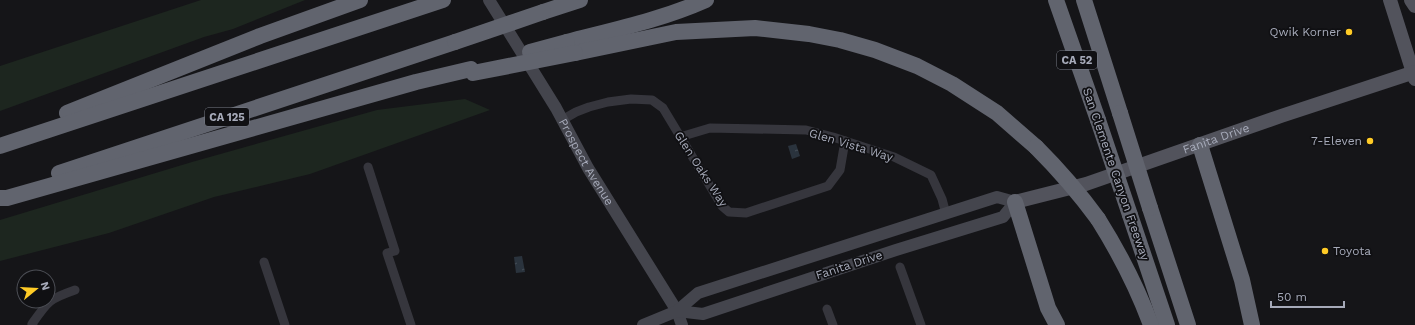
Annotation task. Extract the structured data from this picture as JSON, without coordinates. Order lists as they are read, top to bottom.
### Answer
{
  "streets": {
    "highway": ["CA 52", "CA 125", "San Clemente Canyon Freeway"],
    "main road": ["Fanita Drive", "Prospect Avenue"],
    "street": ["Glen Vista Way", "Glen Oaks Way"]
  },
  "crossings": [
    ["Fanita Drive", "Glen Vista Way"],
    ["Fanita Drive", "Prospect Avenue"],
    ["Glen Vista Way", "Glen Oaks Way"],
    ["Prospect Avenue", "Glen Oaks Way"]
  ],
  "places": ["Qwik Korner", "7-Eleven", "Toyota"],
  "scale_bar": "50 m",
  "north": "right"
}
